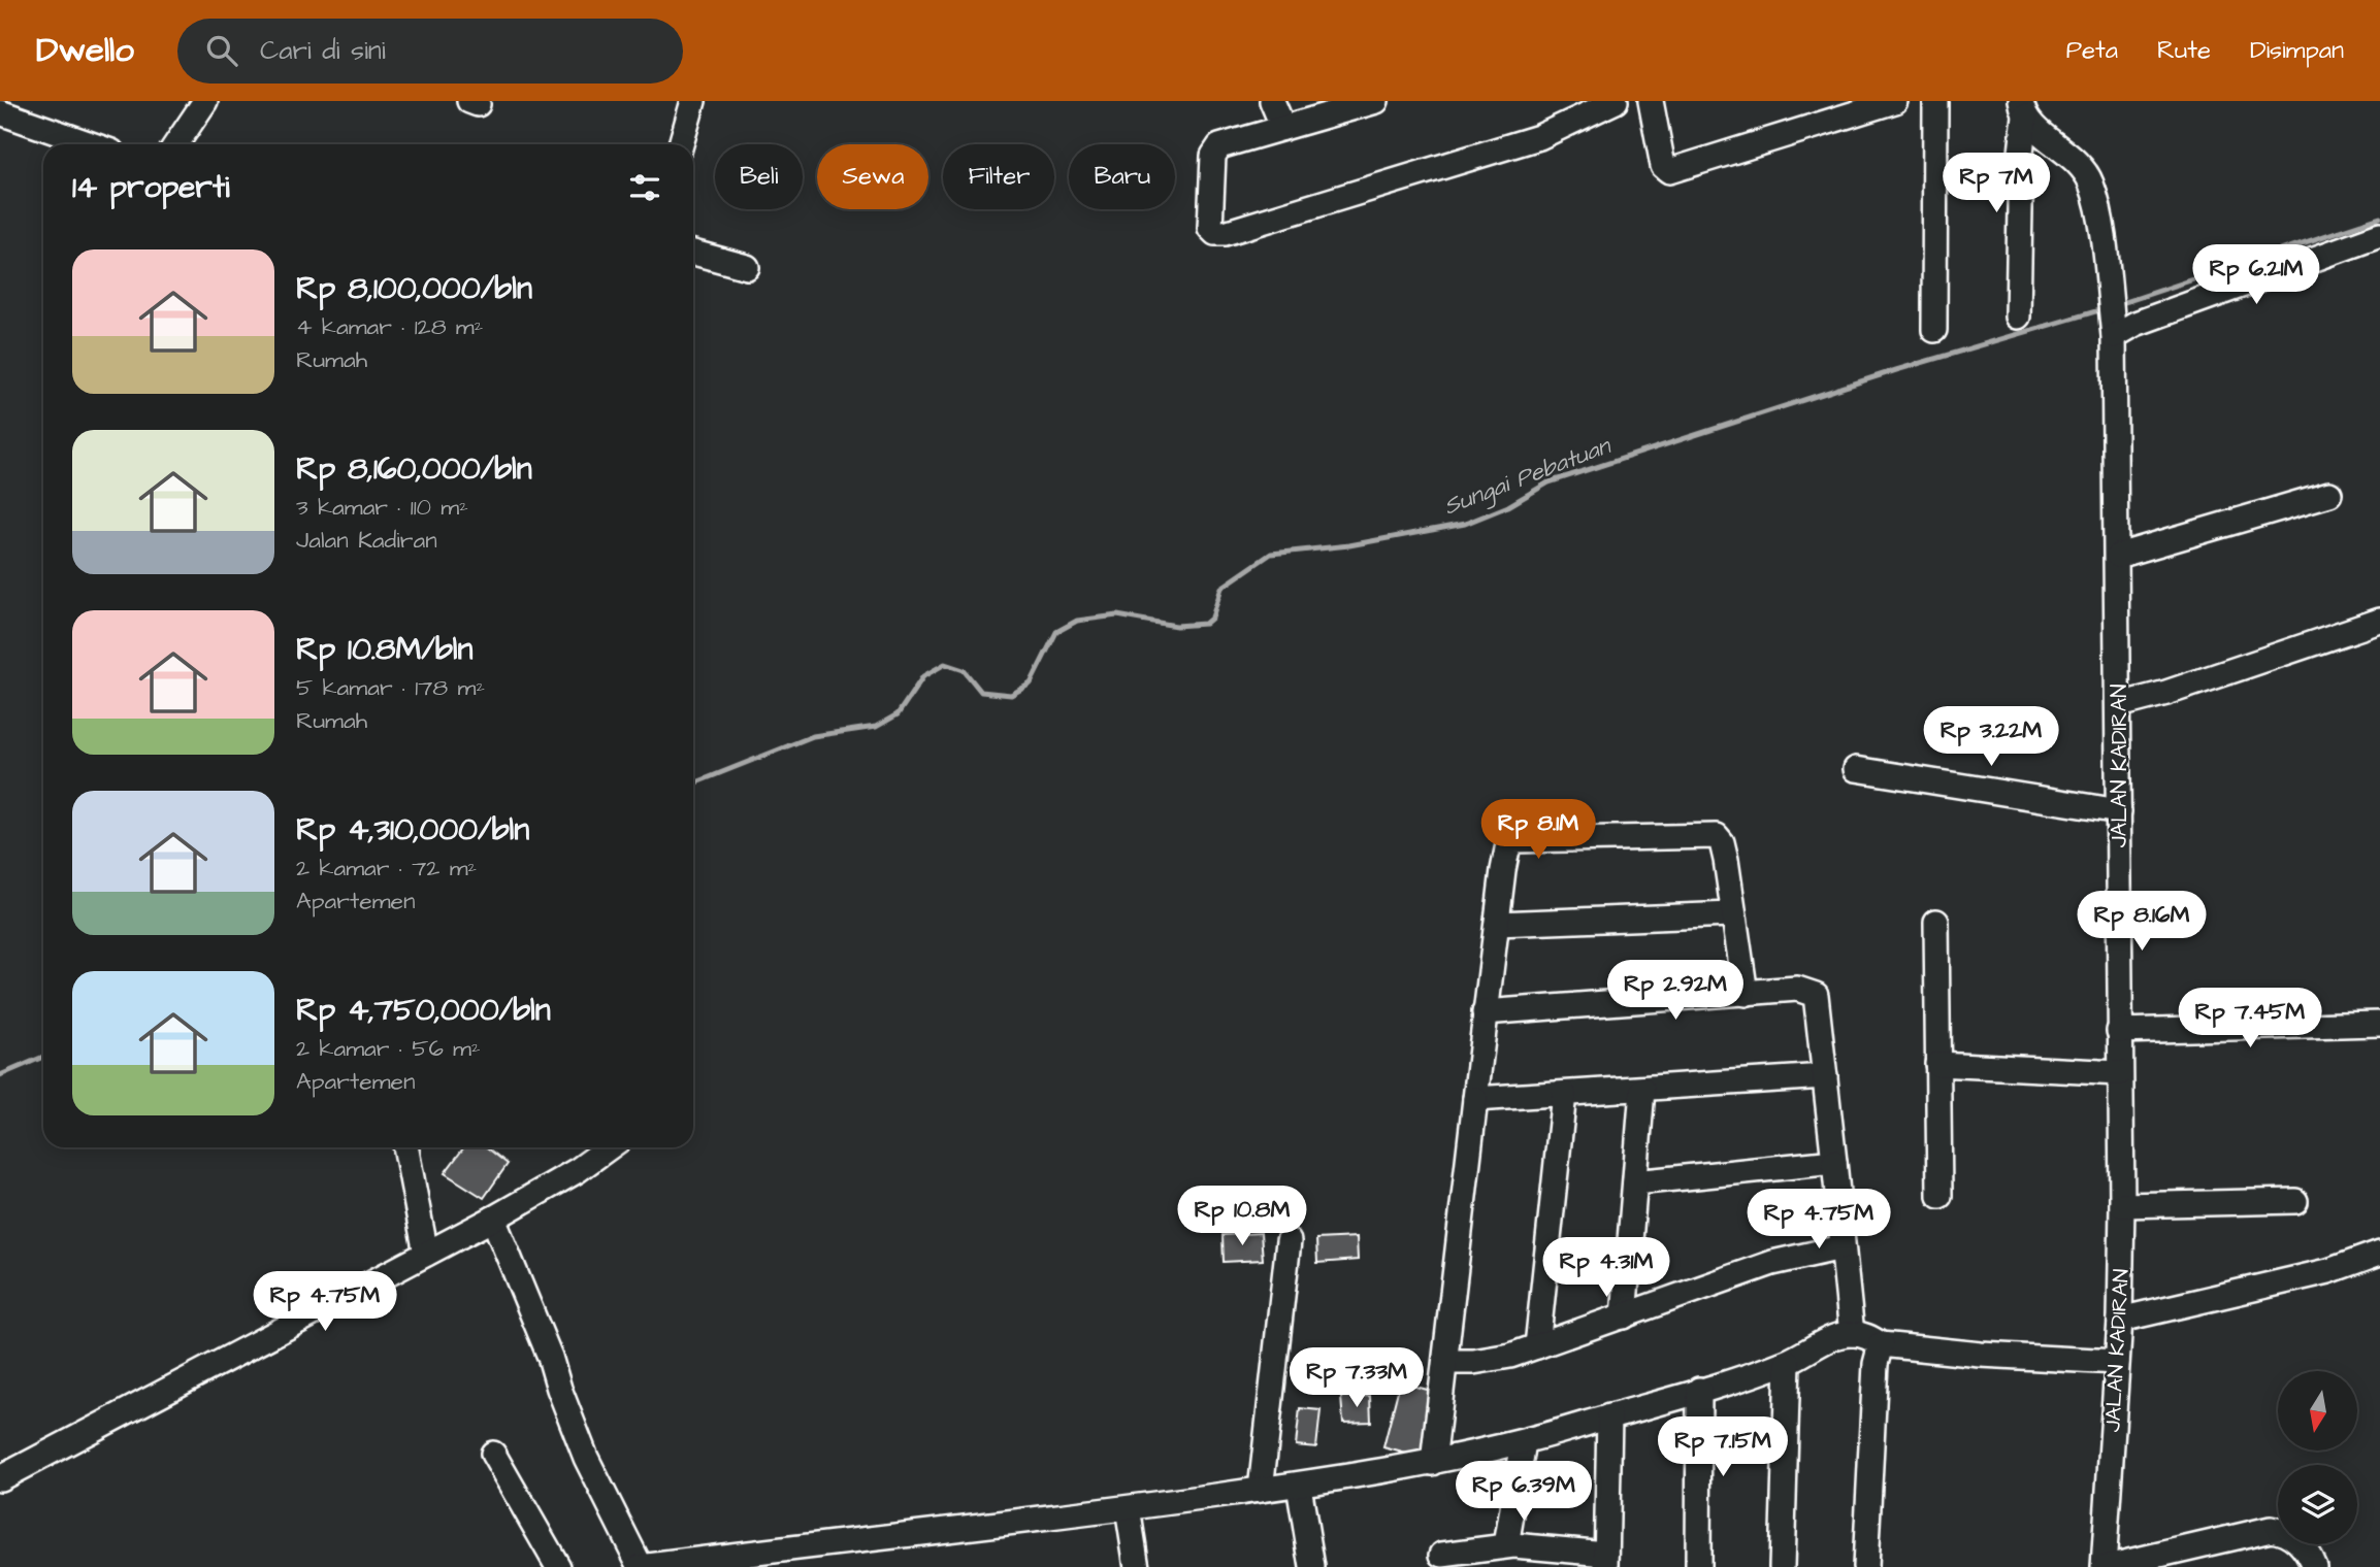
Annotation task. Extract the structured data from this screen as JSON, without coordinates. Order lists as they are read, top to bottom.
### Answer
{
  "streets": {
    "street": ["JALAN KADIRAN"]
  },
  "water": ["Sungai Pebatuan"],
  "north": "bottom",
  "page": {
    "header": "Dwello",
    "search": "Cari di sini",
    "nav": ["Peta", "Rute", "Disimpan"],
    "chip": [
      "Beli",
      "Sewa",
      "Filter",
      "Baru"
    ],
    "heading": "14 properti",
    "price": [
      "Rp 7M",
      "Rp 6.21M",
      "Rp 3.22M",
      "Rp 8.1M",
      "Rp 8.16M",
      "Rp 2.92M",
      "Rp 7.45M",
      "Rp 10.8M",
      "Rp 4.75M",
      "Rp 4.31M",
      "Rp 4.75M",
      "Rp 7.33M",
      "Rp 7.15M",
      "Rp 6.39M"
    ],
    "list": [
      {
        "name": "Rp 8,100,000/bln",
        "note": "4 kamar · 128 m² · Rumah"
      },
      {
        "name": "Rp 8,160,000/bln",
        "note": "3 kamar · 110 m² · Jalan Kadiran"
      },
      {
        "name": "Rp 10.8M/bln",
        "note": "5 kamar · 178 m² · Rumah"
      },
      {
        "name": "Rp 4,310,000/bln",
        "note": "2 kamar · 72 m² · Apartemen"
      },
      {
        "name": "Rp 4,750,000/bln",
        "note": "2 kamar · 56 m² · Apartemen"
      }
    ]
  }
}
